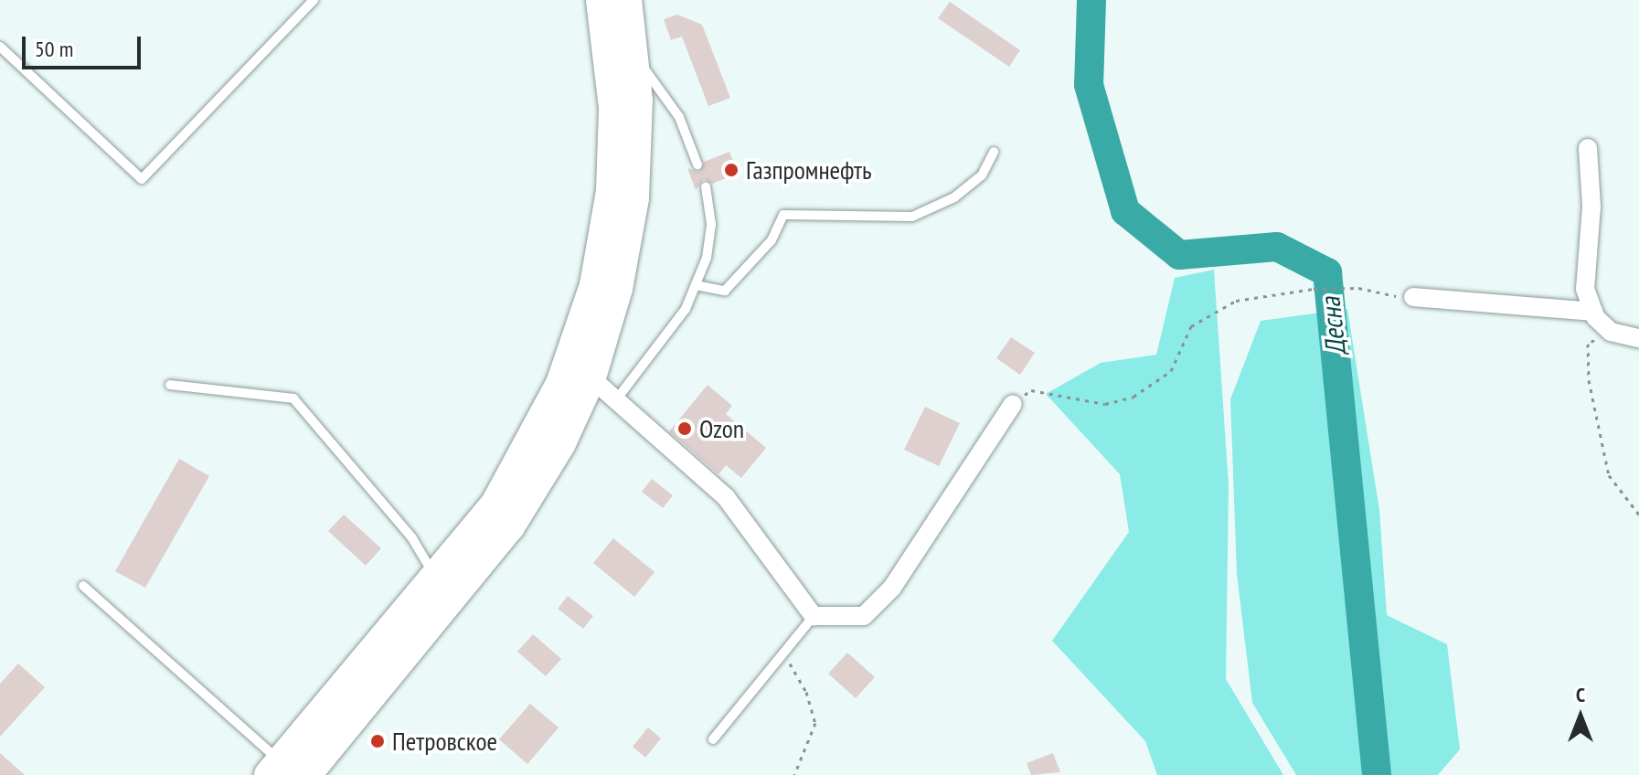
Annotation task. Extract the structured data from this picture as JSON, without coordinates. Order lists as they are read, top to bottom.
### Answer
{
  "water": ["Десна"],
  "places": ["Газпромнефть", "Ozon", "Петровское"],
  "scale_bar": "50 m",
  "north": "top"
}
